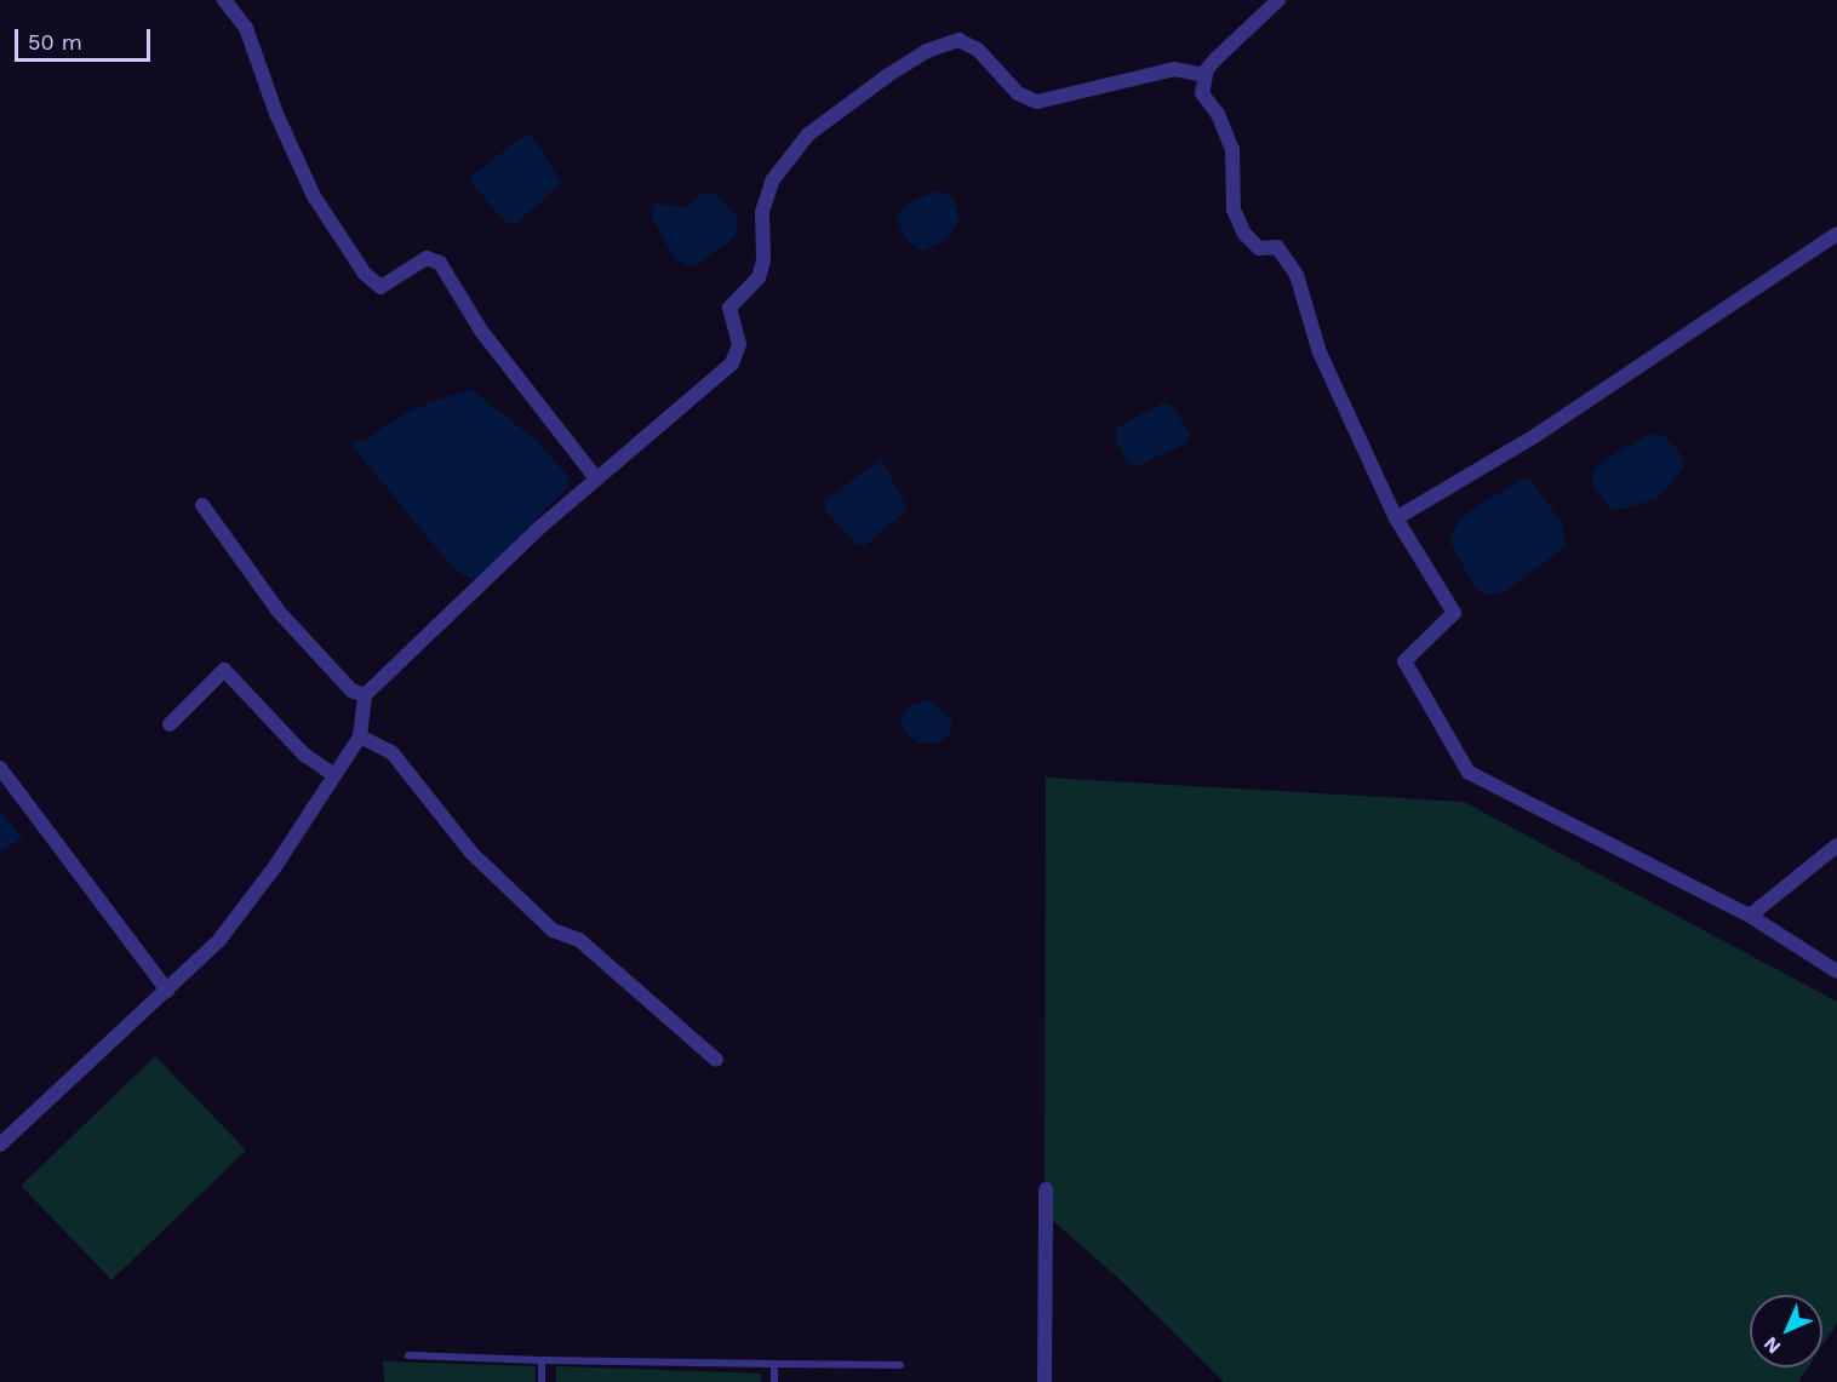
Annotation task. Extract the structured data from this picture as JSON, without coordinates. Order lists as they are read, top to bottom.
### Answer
{
  "scale_bar": "50 m",
  "north": "bottom left"
}
